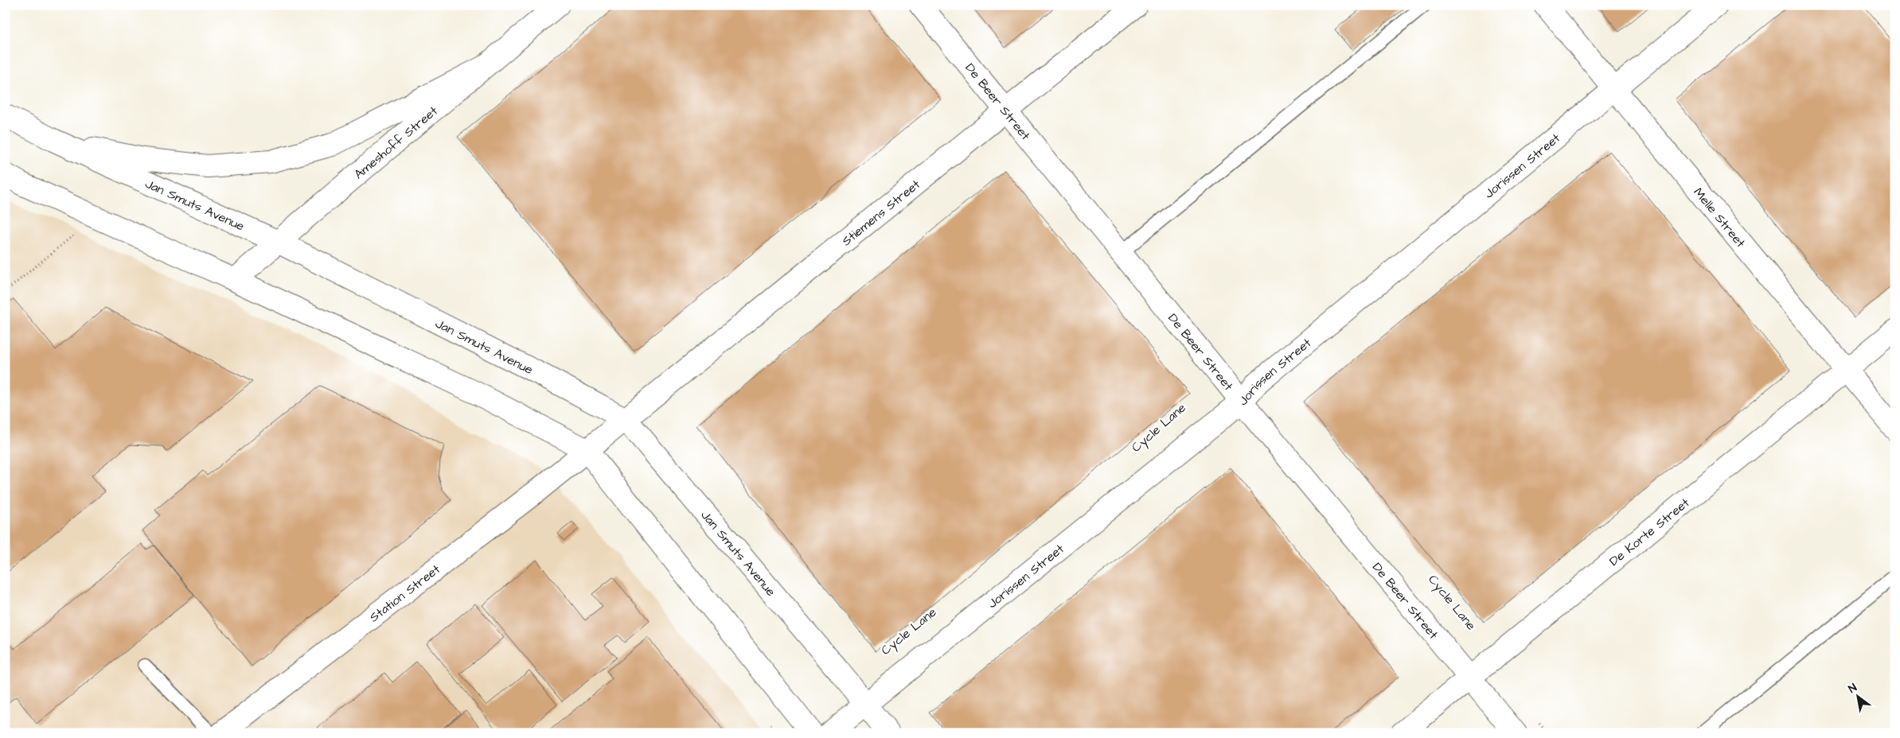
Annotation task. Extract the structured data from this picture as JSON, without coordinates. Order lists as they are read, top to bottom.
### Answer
{
  "streets": {
    "main road": [
      "De Beer Street",
      "Ameshoff Street",
      "Jorissen Street",
      "Jan Smuts Avenue",
      "Stiemens Street",
      "Melle Street",
      "De Korte Street",
      "Station Street"
    ]
  },
  "crossings": [
    ["De Beer Street", "Jorissen Street"],
    ["De Beer Street", "Stiemens Street"],
    ["De Beer Street", "De Korte Street"],
    ["Ameshoff Street", "Jan Smuts Avenue"],
    ["Jorissen Street", "Jan Smuts Avenue"],
    ["Jorissen Street", "Melle Street"],
    ["Jan Smuts Avenue", "Stiemens Street"],
    ["Stiemens Street", "Station Street"],
    ["Melle Street", "De Korte Street"]
  ],
  "north": "top left"
}
